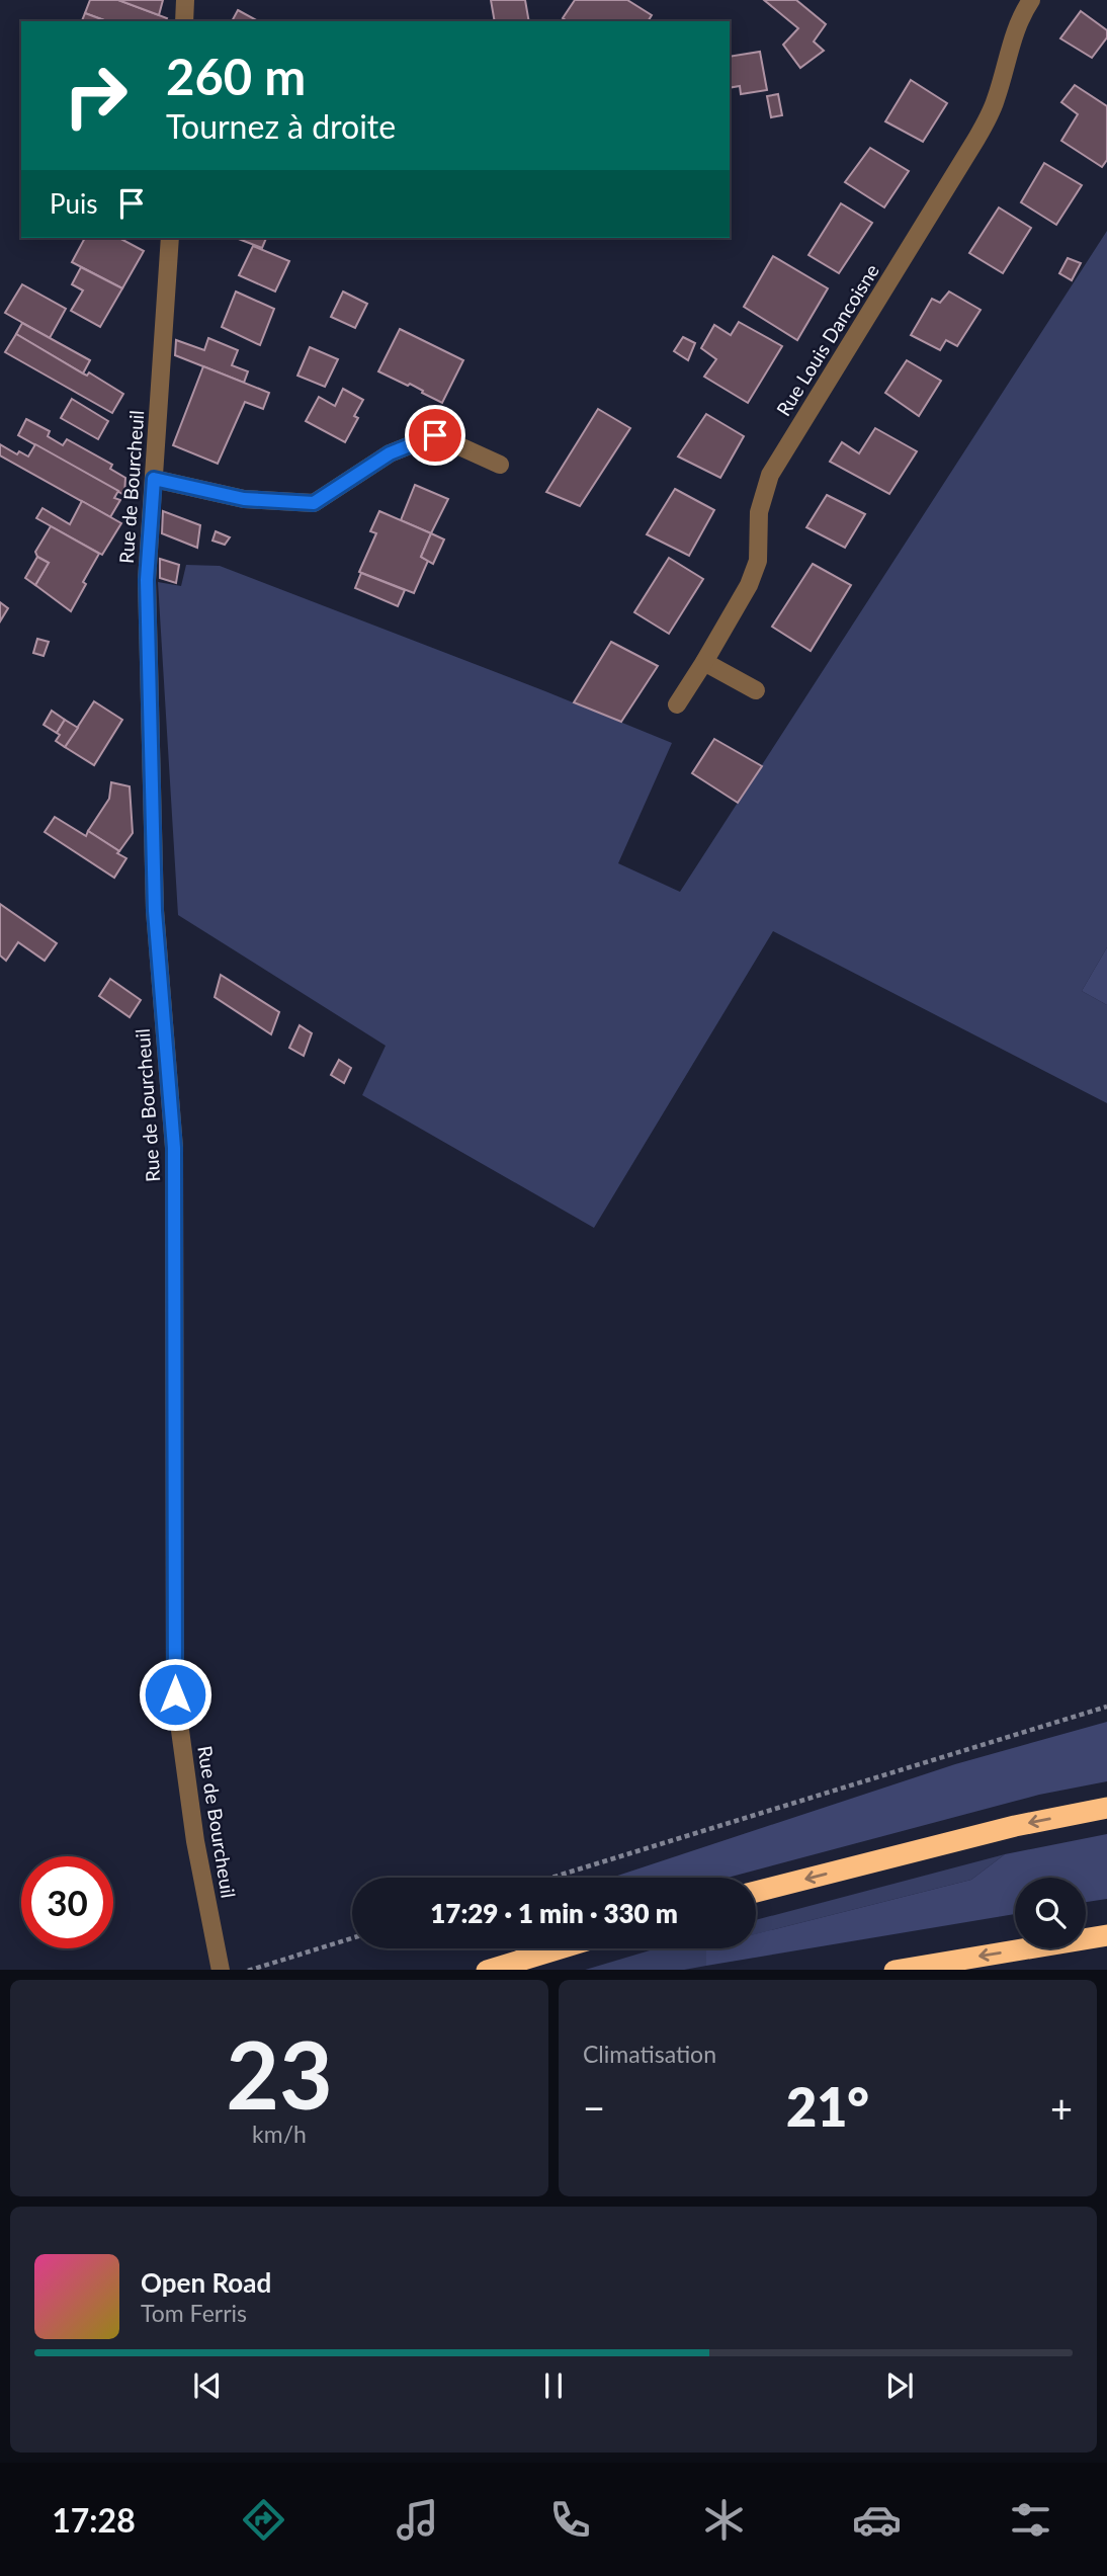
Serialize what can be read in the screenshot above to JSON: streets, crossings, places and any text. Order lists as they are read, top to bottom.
{
  "streets": {
    "street": ["Rue Louis Dancoisne", "Rue de Bourcheuil"]
  },
  "page": {
    "turn": ["260 m", "Tournez à droite"],
    "then": "Puis",
    "limit": "30",
    "trip": "17:29 · 1 min · 330 m",
    "tile": [
      ["23", "km/h"],
      "Climatisation"
    ],
    "heat": ["−", "21°", "+"],
    "song": ["Open Road", "Tom Ferris"],
    "tabs": "17:28"
  }
}
